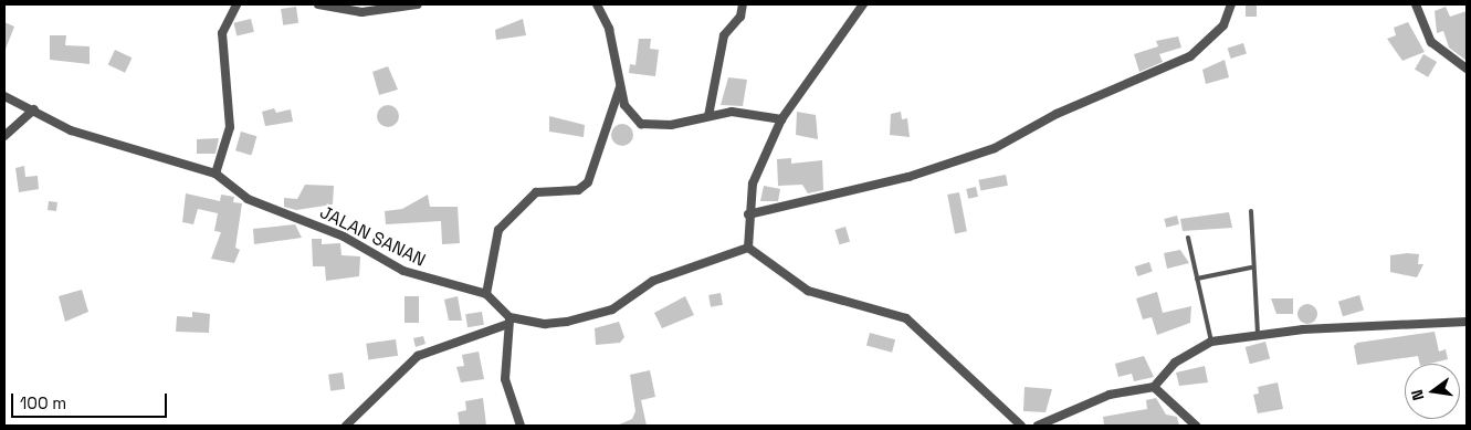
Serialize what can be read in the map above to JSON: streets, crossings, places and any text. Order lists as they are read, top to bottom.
{
  "streets": {
    "street": ["JALAN SANAN"]
  },
  "scale_bar": "100 m",
  "north": "left"
}
